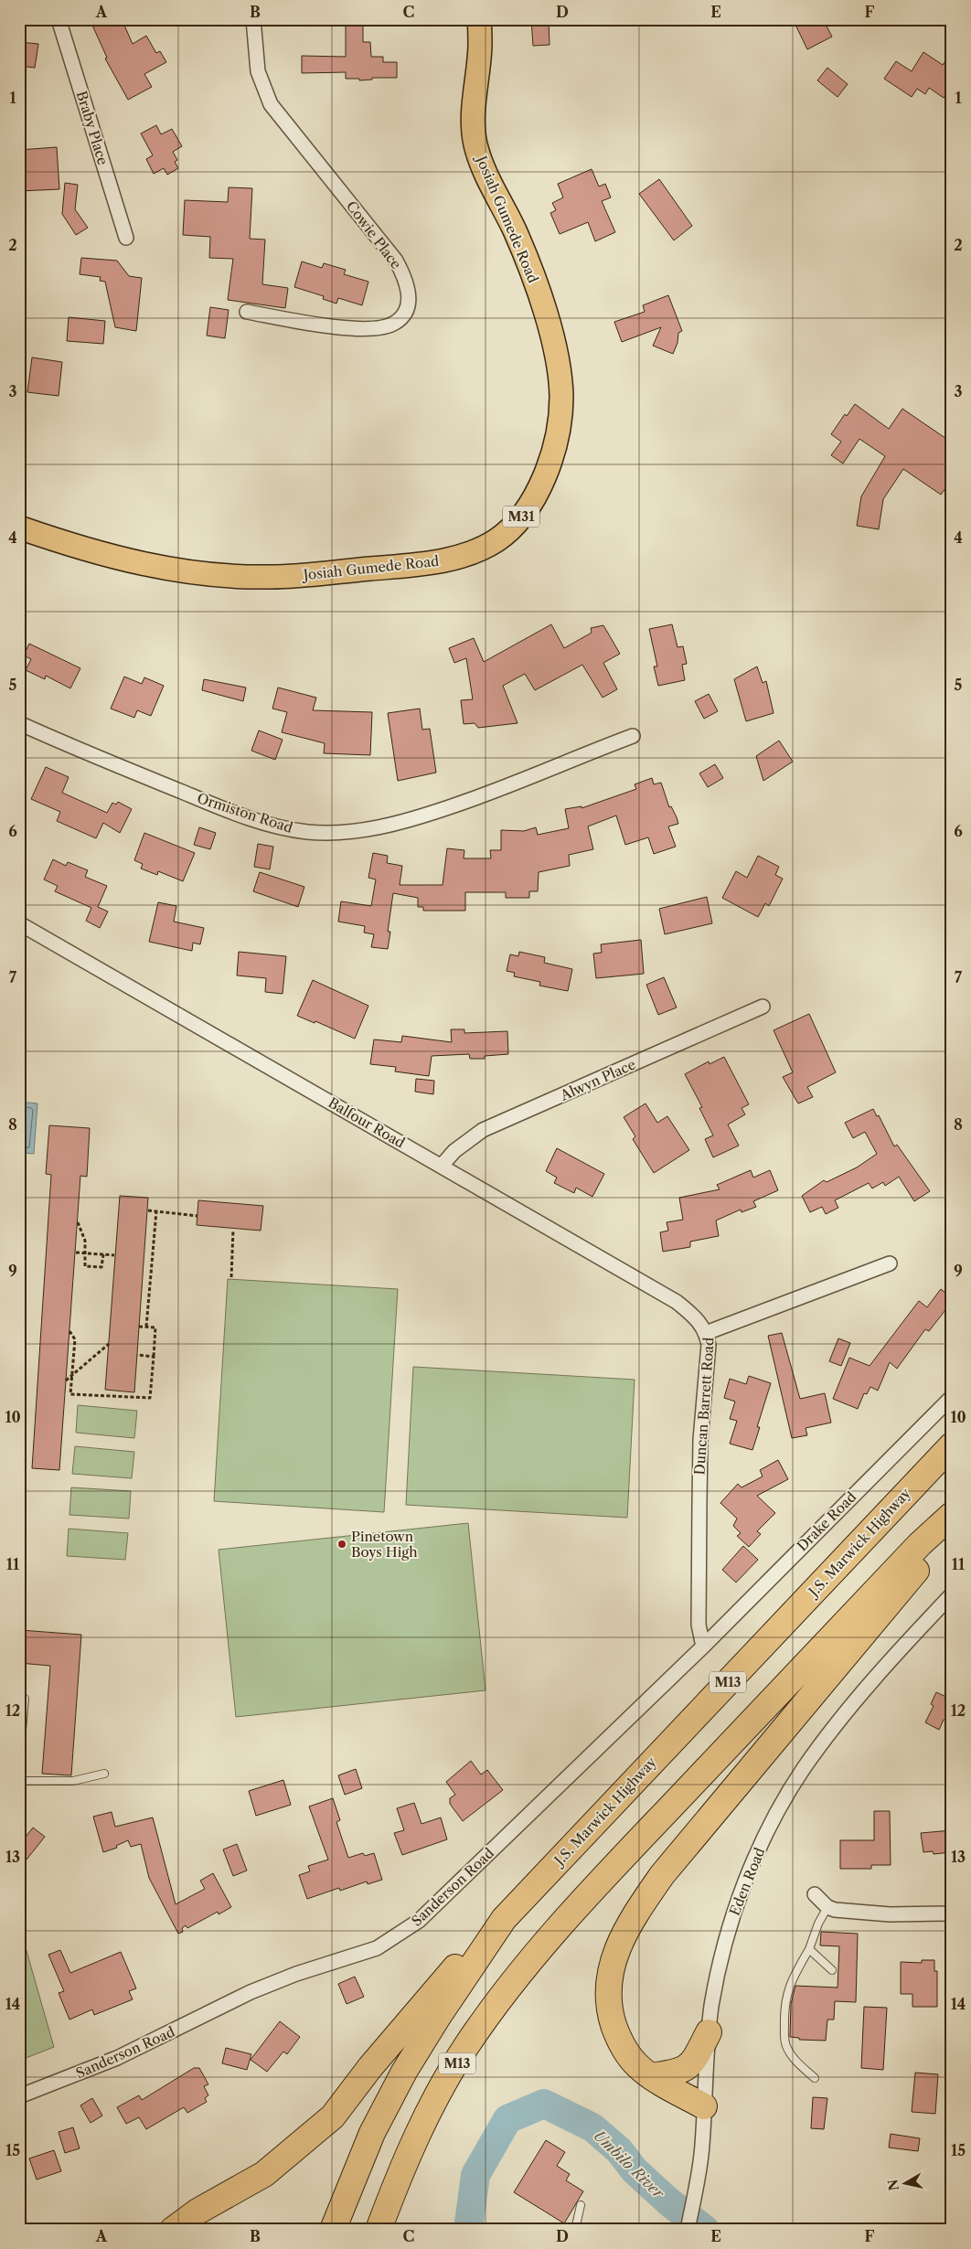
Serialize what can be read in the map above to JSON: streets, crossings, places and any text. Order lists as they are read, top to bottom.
{
  "streets": {
    "highway": ["J.S. Marwick Highway", "M13"],
    "main road": ["Josiah Gumede Road", "M31"],
    "street": [
      "Braby Place",
      "Cowie Place",
      "Ormiston Road",
      "Alwyn Place",
      "Balfour Road",
      "Duncan Barrett Road",
      "Drake Road",
      "Eden Road",
      "Sanderson Road"
    ]
  },
  "crossings": [
    ["Alwyn Place", "Balfour Road"],
    ["Balfour Road", "Duncan Barrett Road"],
    ["Duncan Barrett Road", "Drake Road"],
    ["Duncan Barrett Road", "Sanderson Road"],
    ["Drake Road", "Sanderson Road"]
  ],
  "water": ["Umbilo River"],
  "places": ["Pinetown Boys High"],
  "north": "left",
  "grid": {
    "columns": [
      "A",
      "B",
      "C",
      "D",
      "E",
      "F"
    ],
    "rows": [
      "1",
      "2",
      "3",
      "4",
      "5",
      "6",
      "7",
      "8",
      "9",
      "10",
      "11",
      "12",
      "13",
      "14",
      "15"
    ]
  }
}
